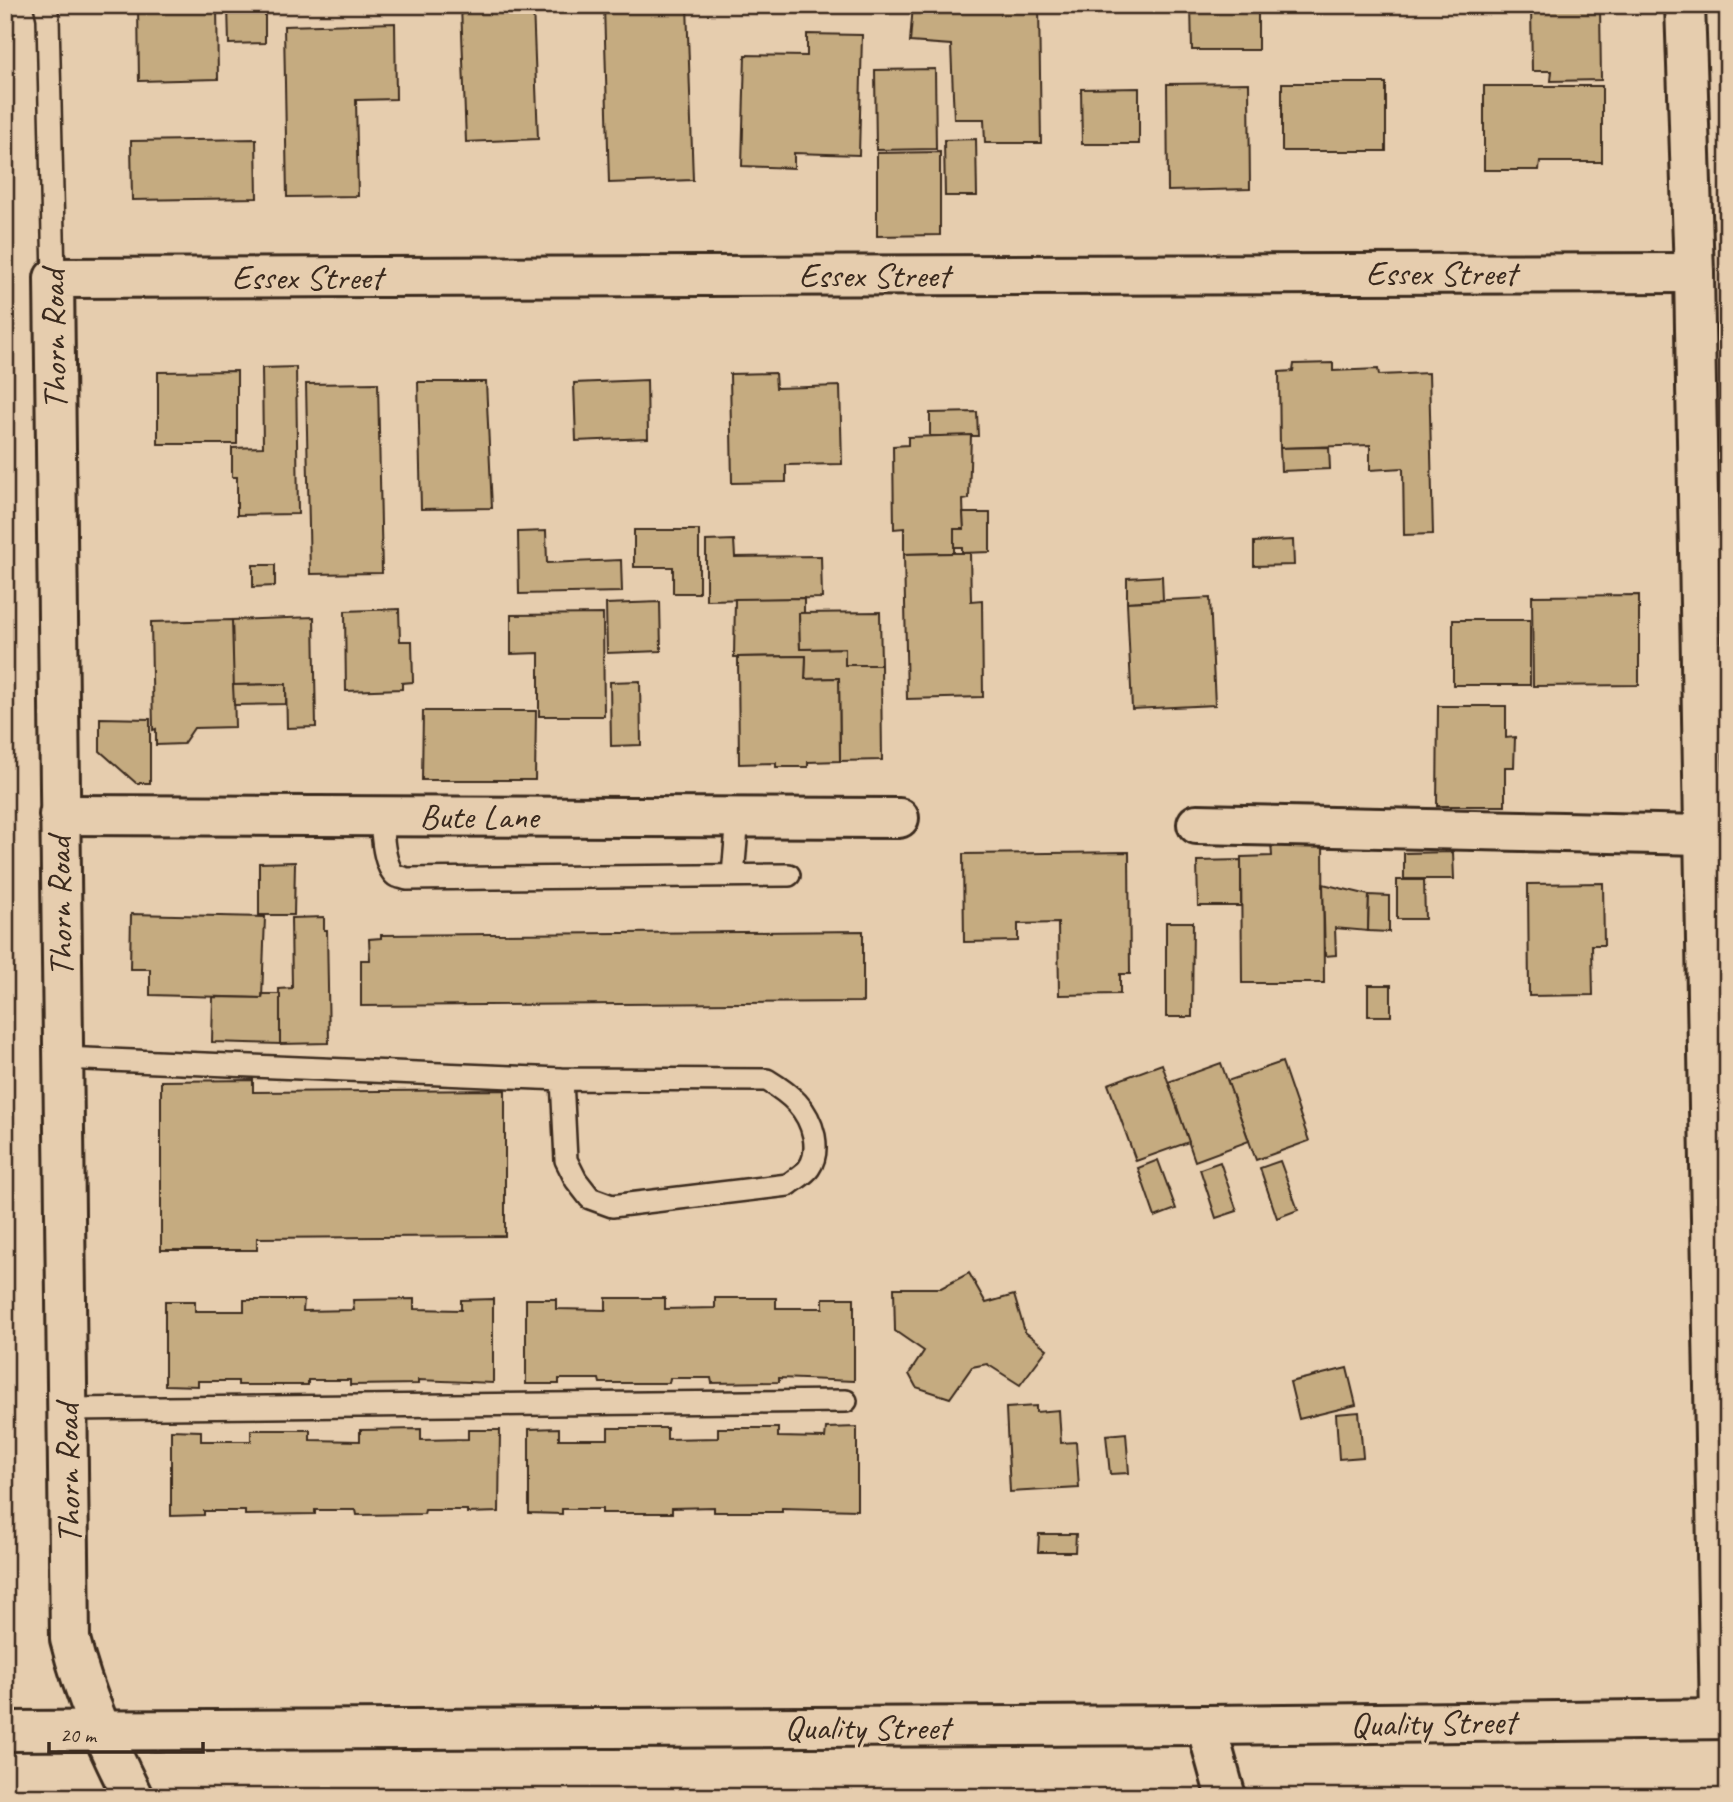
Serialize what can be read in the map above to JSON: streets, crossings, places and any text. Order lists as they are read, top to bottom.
{
  "streets": {
    "street": [
      "Essex Street",
      "Thorn Road",
      "Bute Lane",
      "Quality Street"
    ]
  },
  "crossings": [
    ["Essex Street", "Thorn Road"],
    ["Thorn Road", "Bute Lane"],
    ["Thorn Road", "Quality Street"]
  ],
  "scale_bar": "20 m"
}
